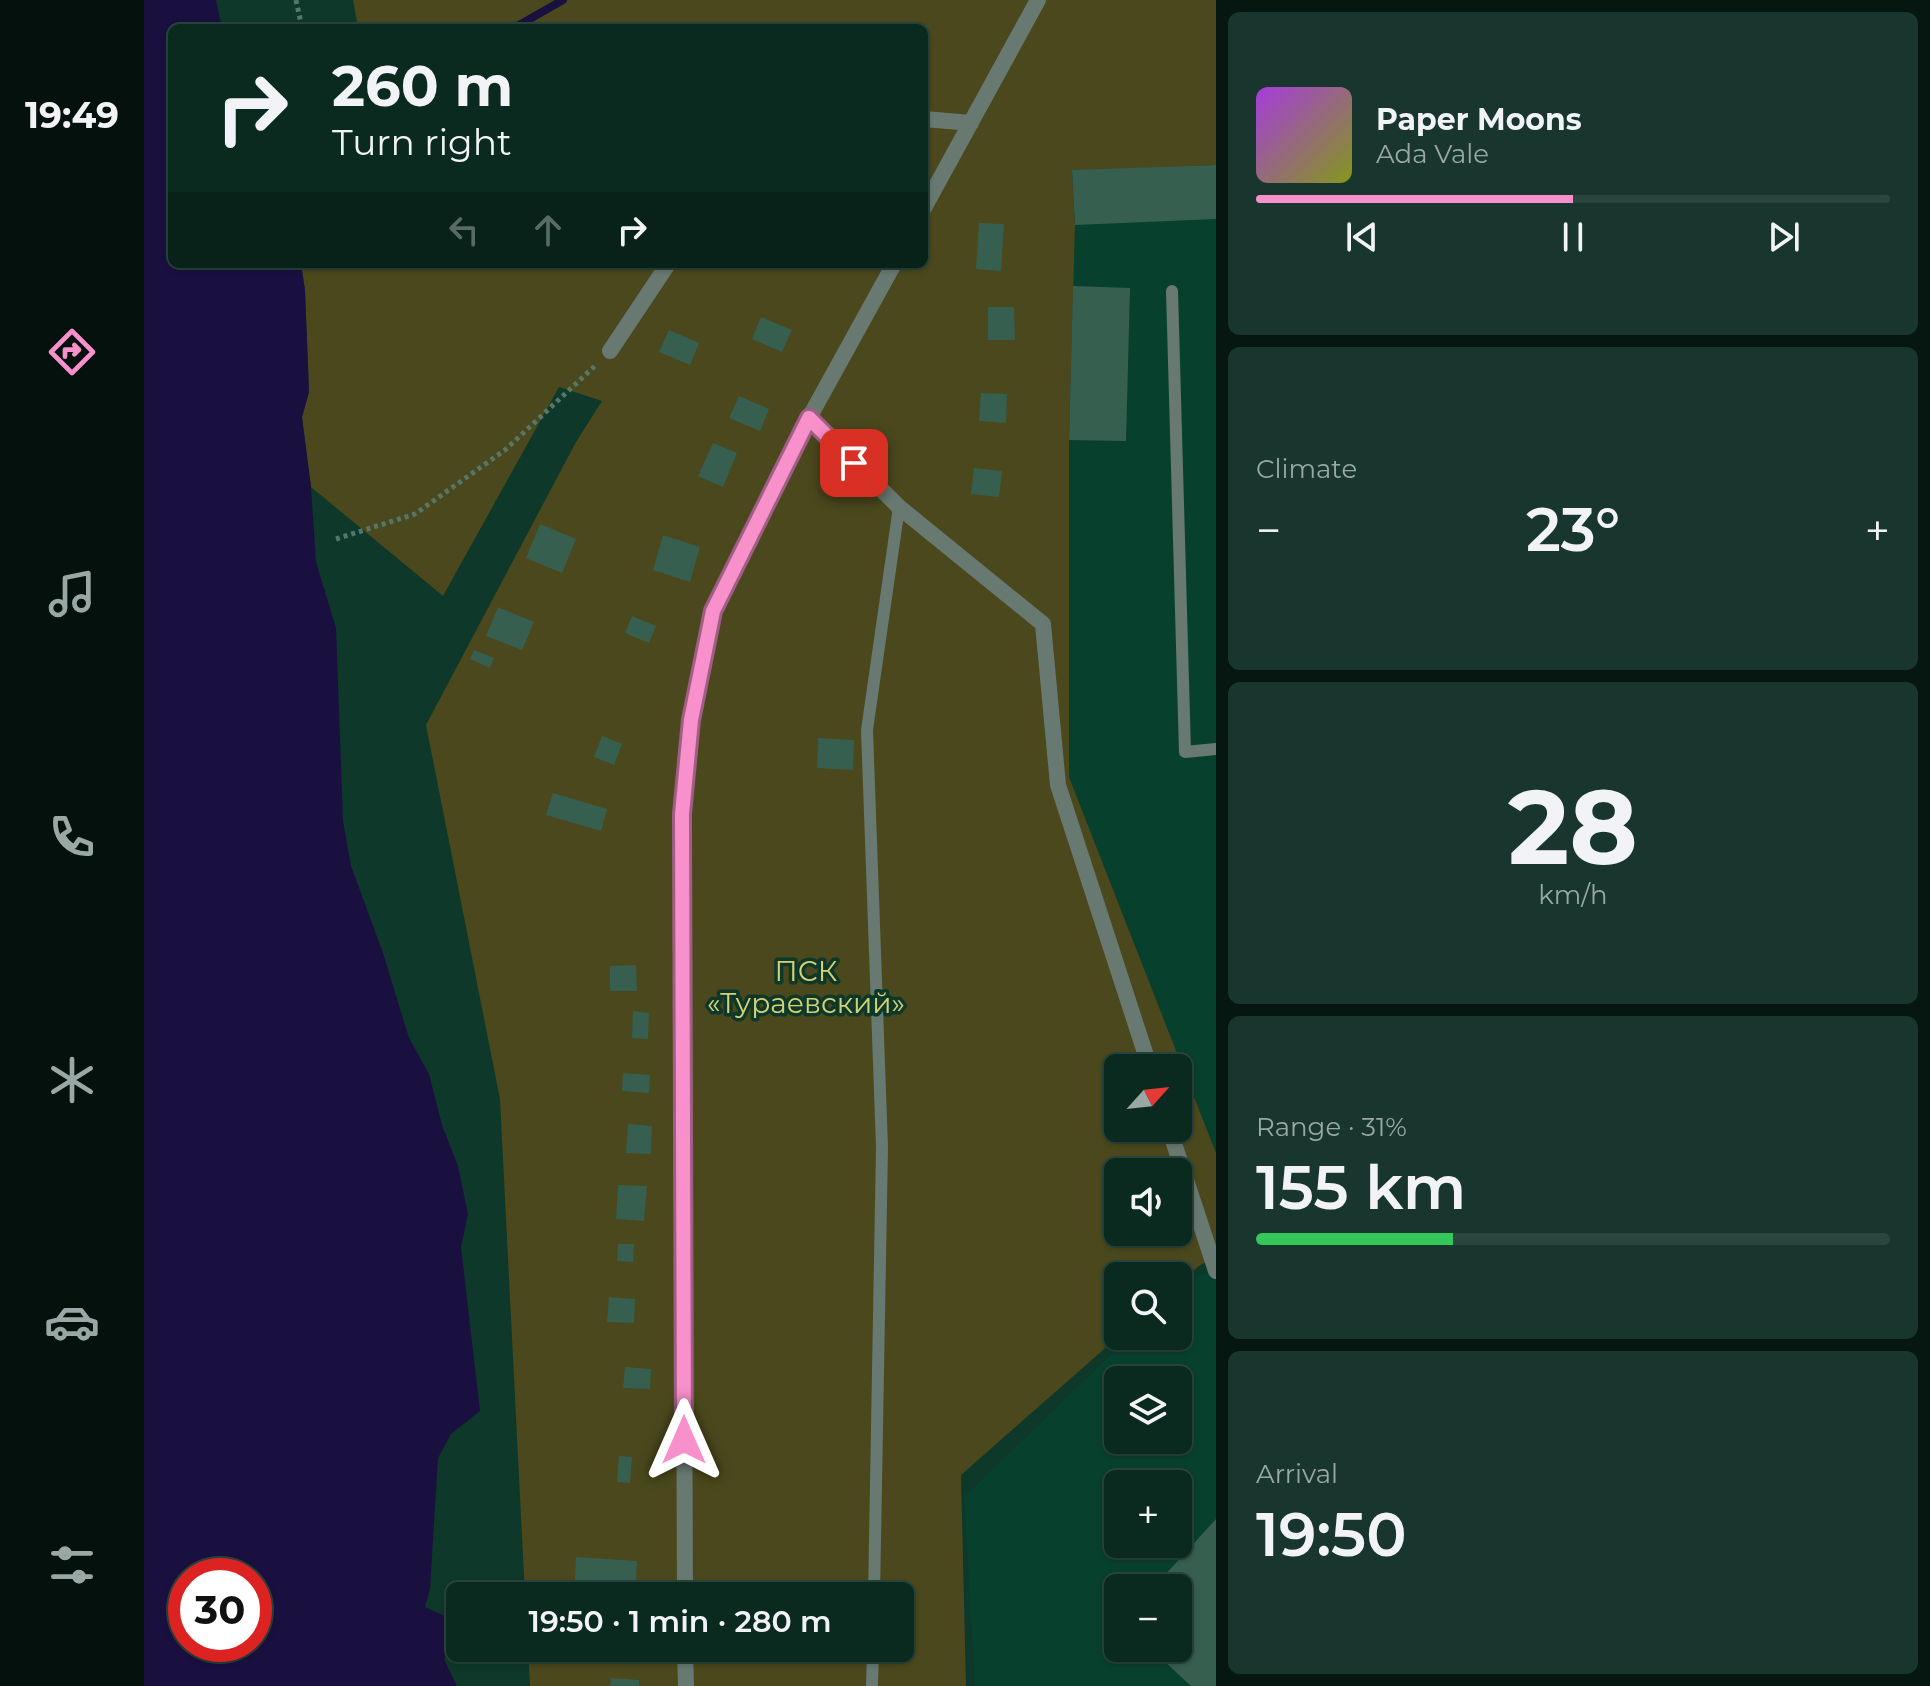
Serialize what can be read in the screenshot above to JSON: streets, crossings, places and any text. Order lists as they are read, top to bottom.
{
  "parks": ["ПСК «Тураевский»"],
  "north": "top right",
  "page": {
    "tabs": "19:49",
    "turn": ["260 m", "Turn right"],
    "song": ["Paper Moons", "Ada Vale"],
    "tile": [
      "Climate",
      ["28", "km/h"],
      ["Range · 31%", "155 km"],
      ["Arrival", "19:50"]
    ],
    "heat": ["−", "23°", "+"],
    "map_buttons": ["+", "−"],
    "limit": "30",
    "trip": "19:50 · 1 min · 280 m"
  }
}
